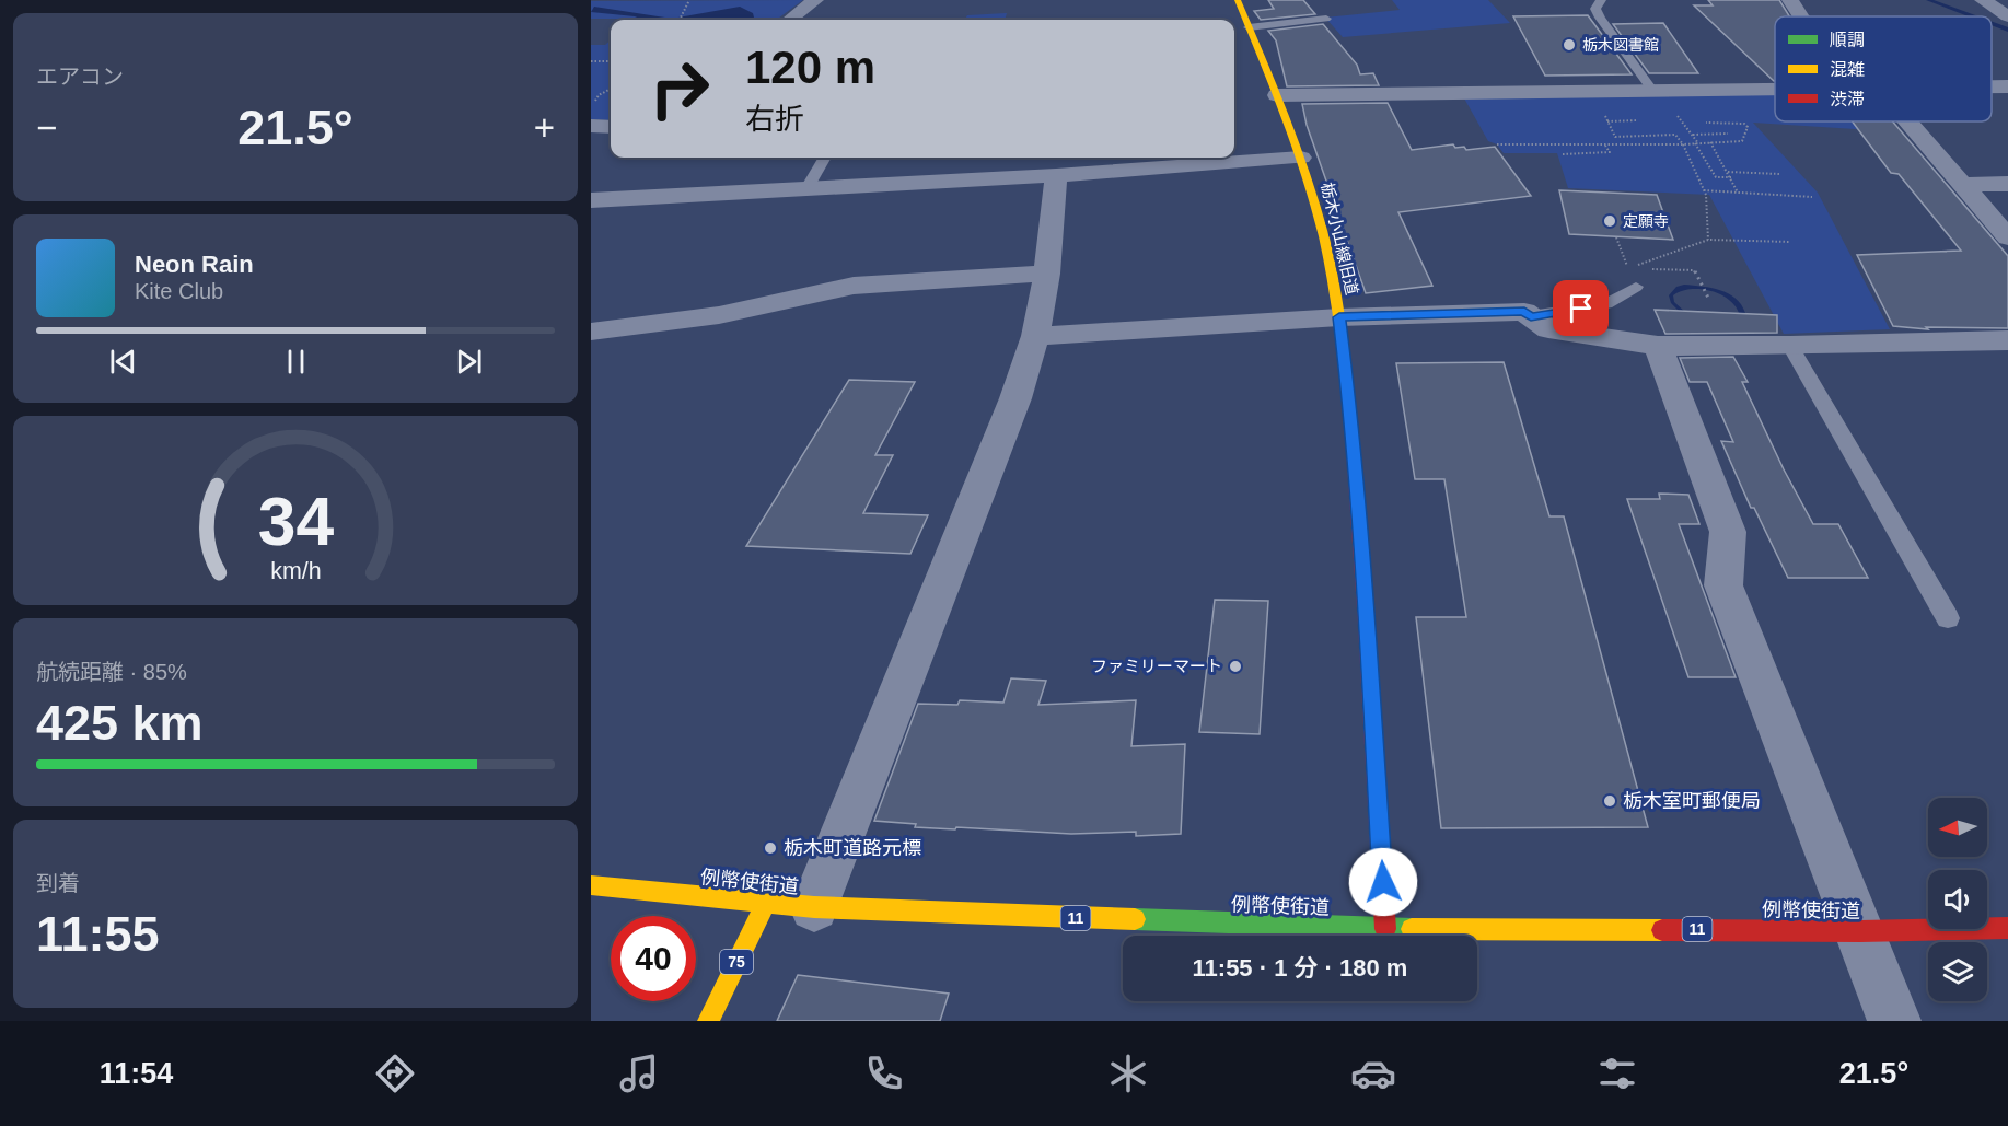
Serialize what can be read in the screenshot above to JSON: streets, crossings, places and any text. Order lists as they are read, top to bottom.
{
  "streets": {
    "street": [
      "栃木小山線旧道",
      "例幣使街道",
      "11",
      "75"
    ]
  },
  "crossings": [
    ["栃木小山線旧道", "例幣使街道"],
    ["例幣使街道", "75"]
  ],
  "places": [
    "栃木図書館",
    "定願寺",
    "ファミリーマート",
    "栃木室町郵便局",
    "栃木町道路元標"
  ],
  "legend": ["順調", "混雑", "渋滞"],
  "north": "left",
  "page": {
    "tile": [
      "エアコン",
      ["航続距離 · 85%", "425 km"],
      ["到着", "11:55"]
    ],
    "turn": ["120 m", "右折"],
    "heat": ["−", "21.5°", "+"],
    "song": ["Neon Rain", "Kite Club"],
    "limit": "40",
    "trip": "11:55 · 1 分 · 180 m",
    "tabs": ["11:54", "21.5°"],
    "gauge": ["34", "km/h"]
  }
}
